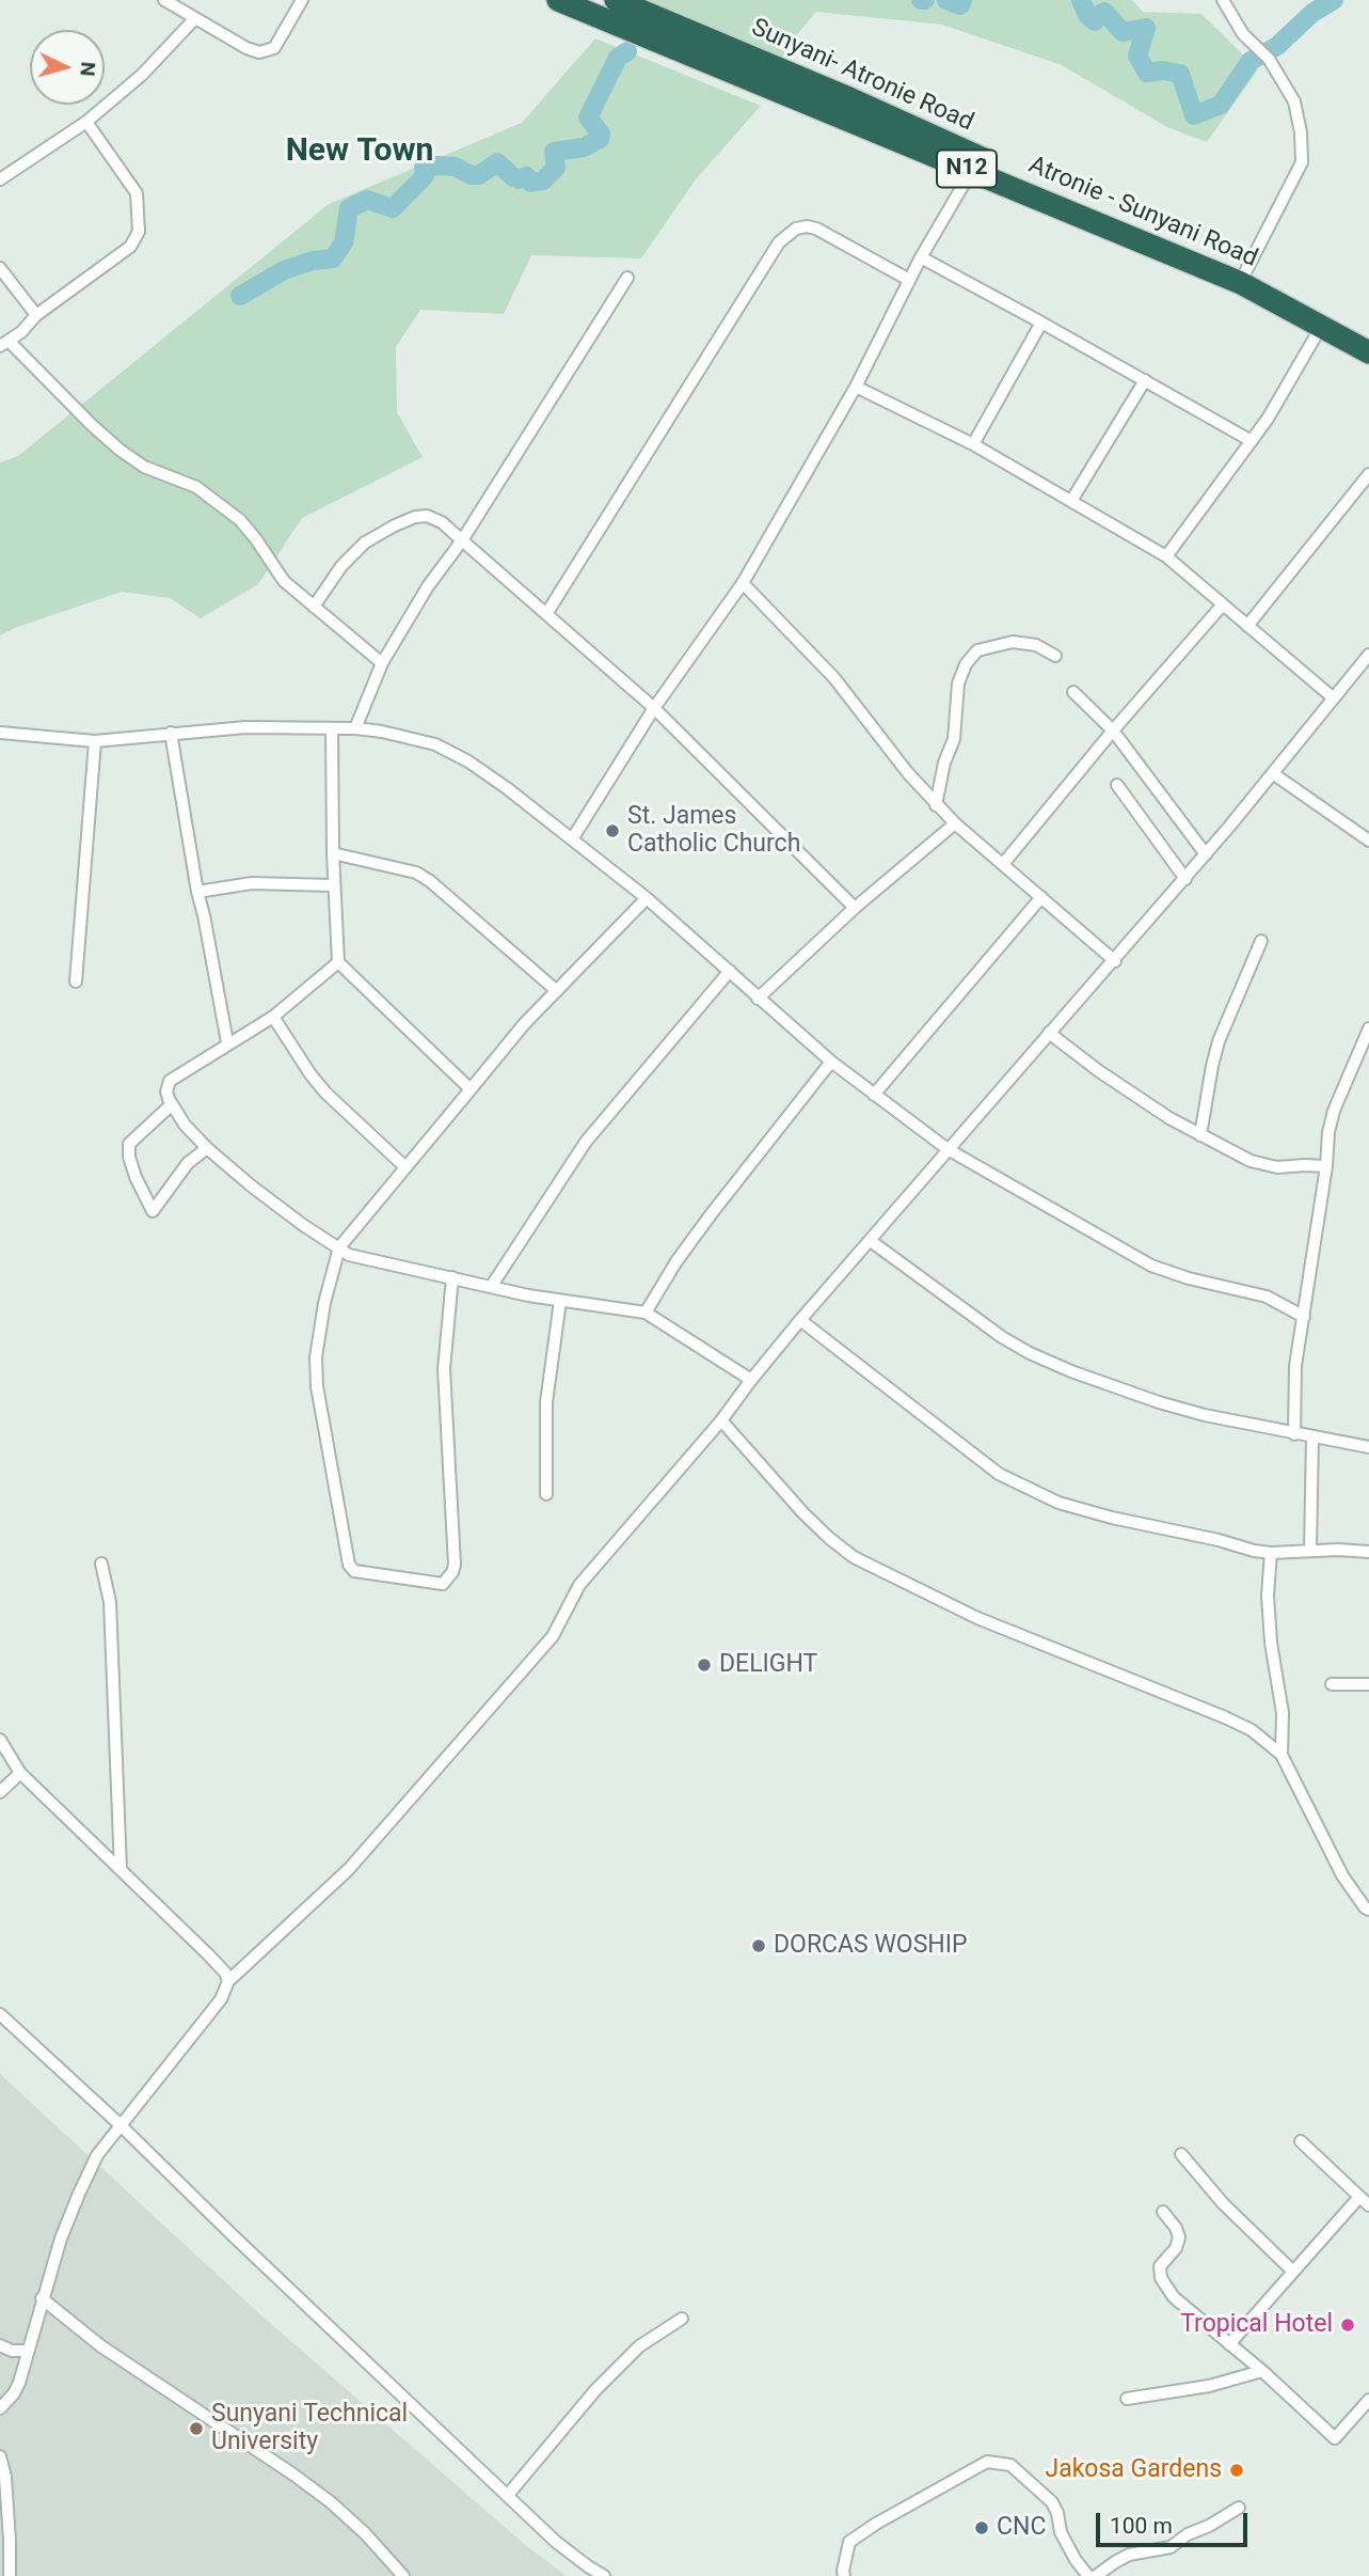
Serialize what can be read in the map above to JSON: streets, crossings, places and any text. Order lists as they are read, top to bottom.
{
  "streets": {
    "highway": ["Sunyani- Atronie Road", "N12", "Atronie - Sunyani Road"]
  },
  "crossings": [
    ["Sunyani- Atronie Road", "Atronie - Sunyani Road"]
  ],
  "districts": ["New Town"],
  "places": [
    "St. James Catholic Church",
    "DELIGHT",
    "DORCAS WOSHIP",
    "Tropical Hotel",
    "Sunyani Technical University",
    "Jakosa Gardens",
    "CNC"
  ],
  "scale_bar": "100 m",
  "north": "right"
}
